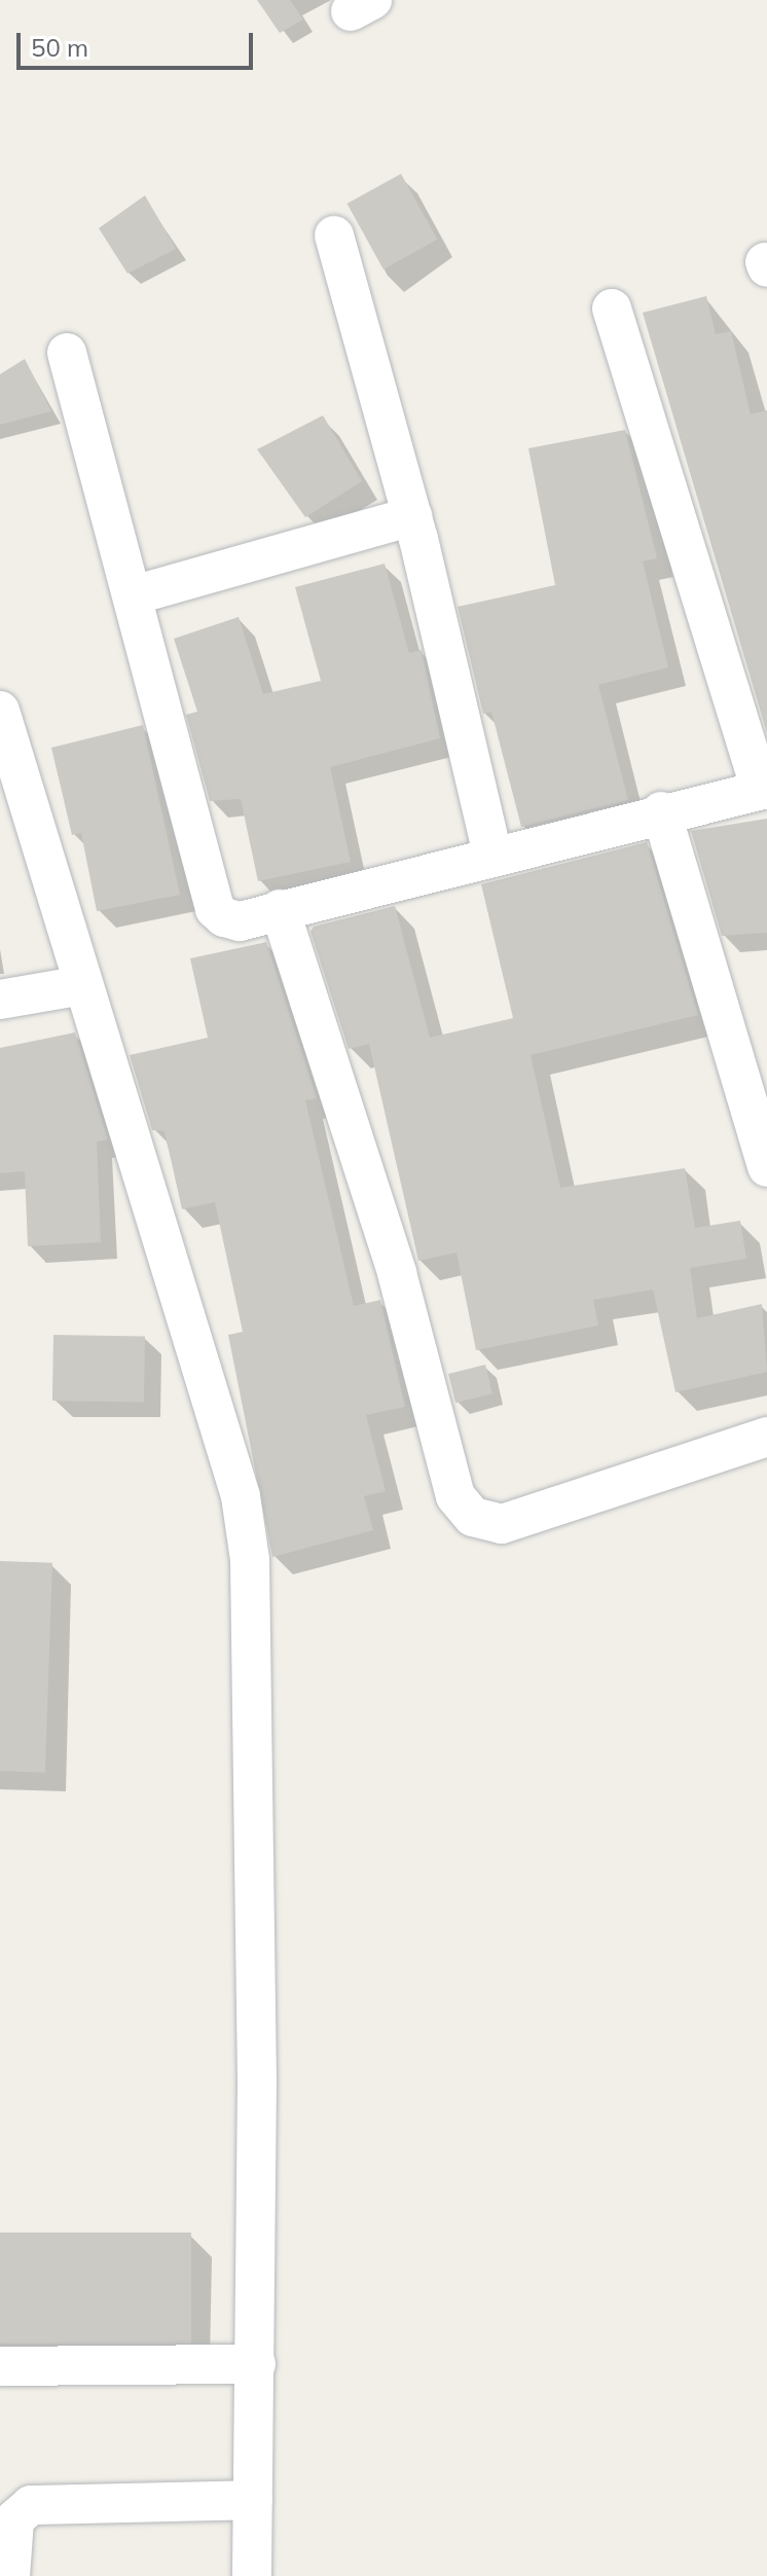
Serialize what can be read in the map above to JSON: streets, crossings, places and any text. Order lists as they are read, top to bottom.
{
  "scale_bar": "50 m"
}
